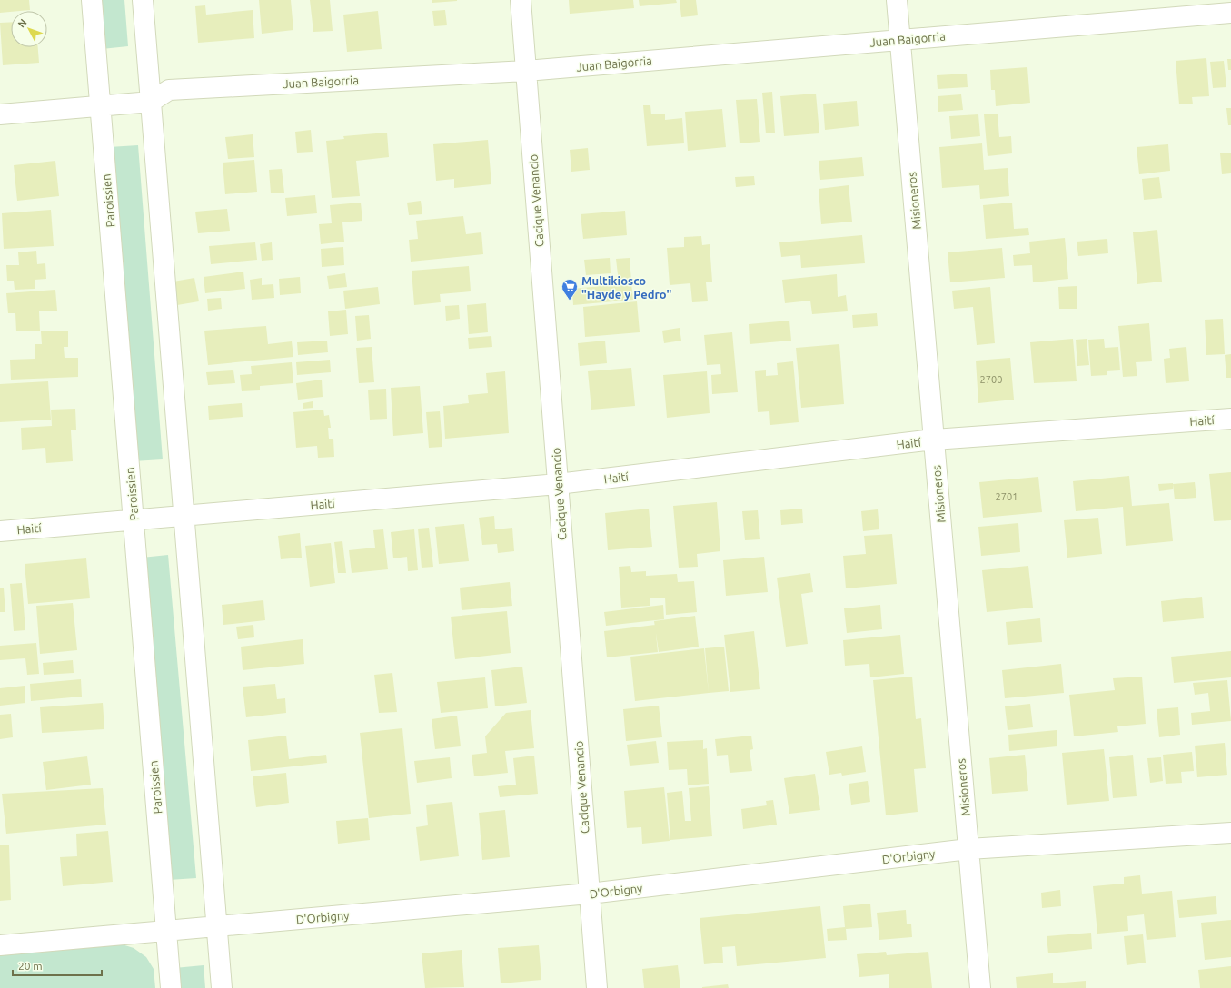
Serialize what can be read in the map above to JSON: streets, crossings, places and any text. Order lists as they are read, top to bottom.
{
  "streets": {
    "street": [
      "Juan Baigorria",
      "Paroissien",
      "Cacique Venancio",
      "Misioneros",
      "Haití",
      "D'Orbigny"
    ]
  },
  "crossings": [
    ["Juan Baigorria", "Paroissien"],
    ["Juan Baigorria", "Cacique Venancio"],
    ["Juan Baigorria", "Misioneros"],
    ["Paroissien", "Haití"],
    ["Paroissien", "D'Orbigny"],
    ["Cacique Venancio", "Haití"],
    ["Cacique Venancio", "D'Orbigny"],
    ["Misioneros", "Haití"],
    ["Misioneros", "D'Orbigny"]
  ],
  "places": {
    "supermarket": ["Multikiosco \"Hayde y Pedro\""]
  },
  "house_numbers": ["2700", "2701"],
  "scale_bar": "20 m",
  "north": "top left"
}
